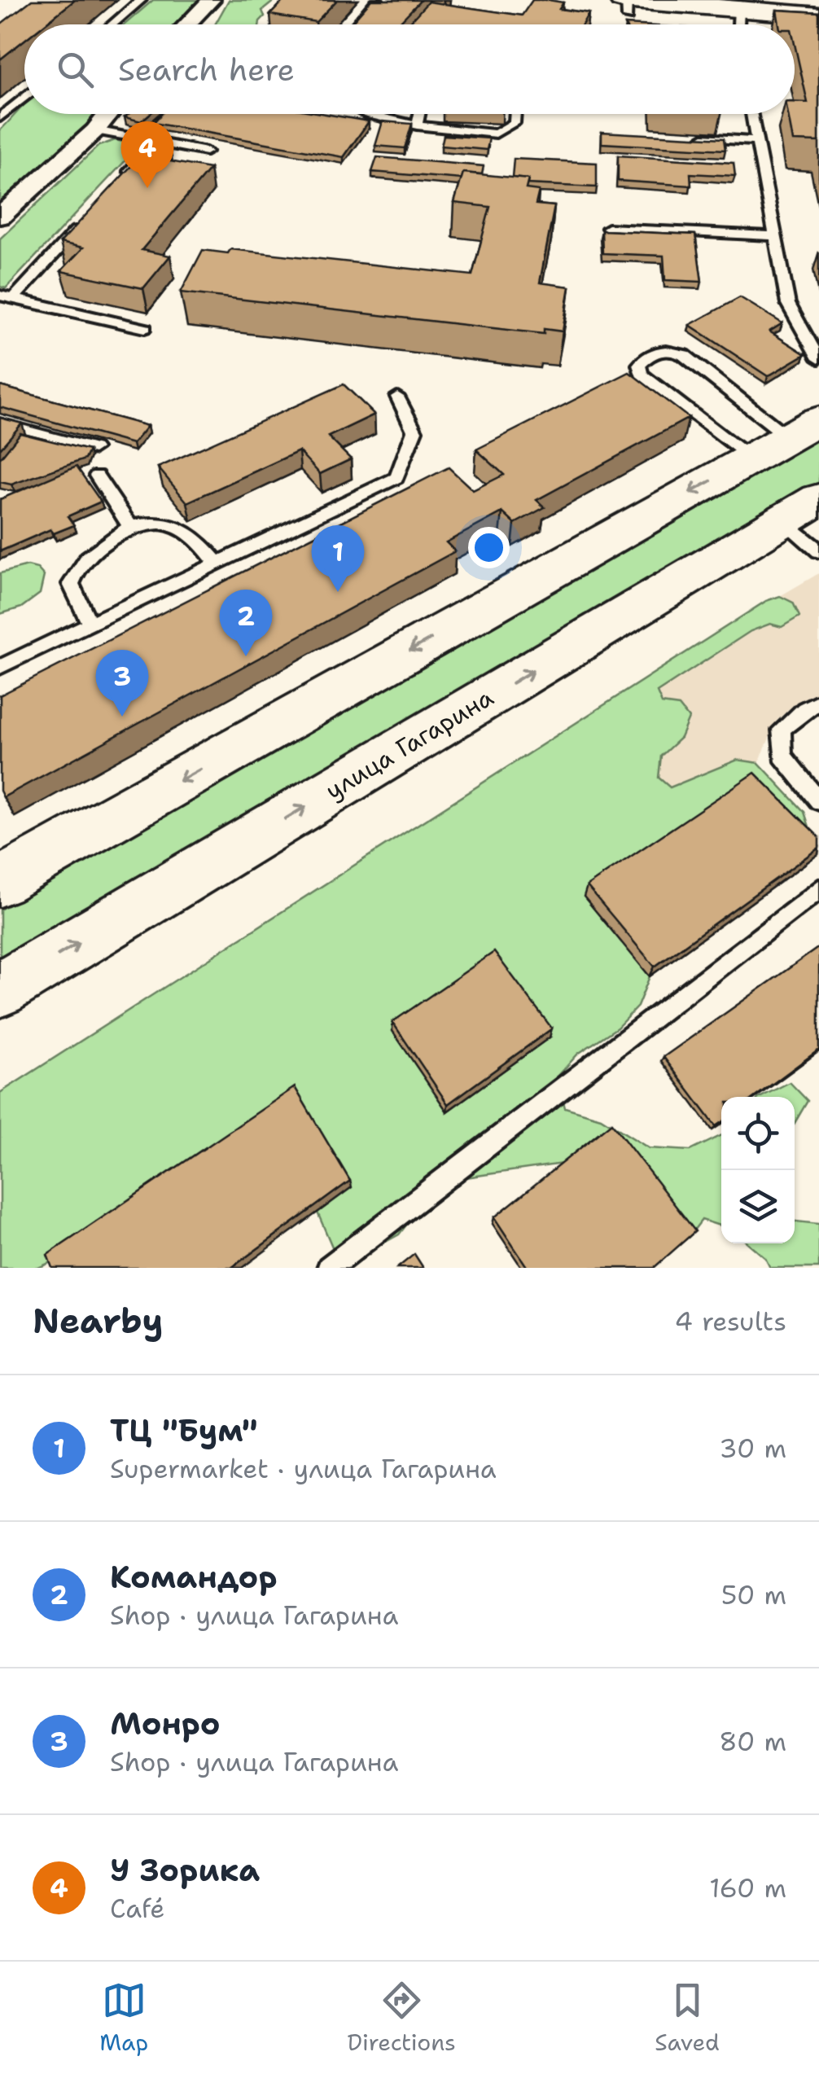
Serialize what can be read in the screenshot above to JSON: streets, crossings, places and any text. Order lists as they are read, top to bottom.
{
  "streets": {
    "main road": ["улица Гагарина"]
  },
  "page": {
    "search": "Search here",
    "pins": [
      "4",
      "1",
      "2",
      "3"
    ],
    "heading": ["Nearby", "4 results"],
    "list": [
      {
        "mark": "1",
        "name": "ТЦ \"Бум\"",
        "note": "Supermarket · улица Гагарина",
        "value": "30 m"
      },
      {
        "mark": "2",
        "name": "Командор",
        "note": "Shop · улица Гагарина",
        "value": "50 m"
      },
      {
        "mark": "3",
        "name": "Монро",
        "note": "Shop · улица Гагарина",
        "value": "80 m"
      },
      {
        "mark": "4",
        "name": "У Зорика",
        "note": "Café",
        "value": "160 m"
      }
    ],
    "nav": ["Map", "Directions", "Saved"]
  }
}
